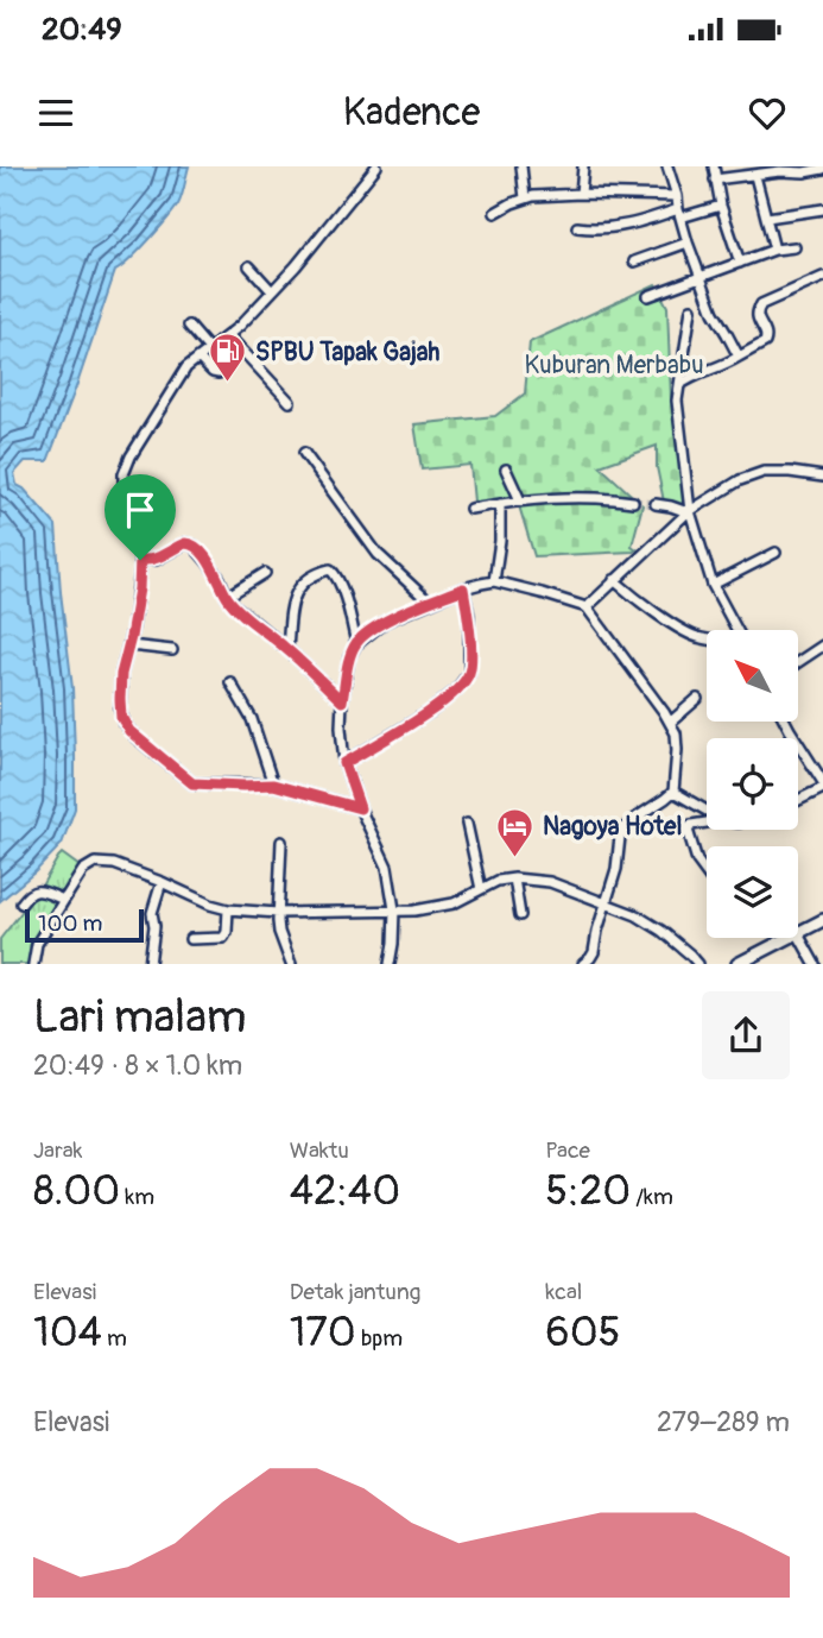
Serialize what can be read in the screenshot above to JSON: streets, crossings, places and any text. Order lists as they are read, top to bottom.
{
  "parks": ["Kuburan Merbabu"],
  "places": {
    "fuel station": ["SPBU Tapak Gajah"],
    "hotel": ["Nagoya Hotel"]
  },
  "scale_bar": "100 m",
  "north": "top left",
  "page": {
    "status": "20:49",
    "header": "Kadence",
    "scale": "100 m",
    "heading": ["Lari malam", "20:49 · 8 × 1.0 km"],
    "stats": [
      ["Jarak", "8.00 km"],
      ["Waktu", "42:40"],
      ["Pace", "5:20 /km"],
      ["Elevasi", "104 m"],
      ["Detak jantung", "170 bpm"],
      ["kcal", "605"]
    ],
    "chart": ["Elevasi", "279–289 m"]
  }
}
